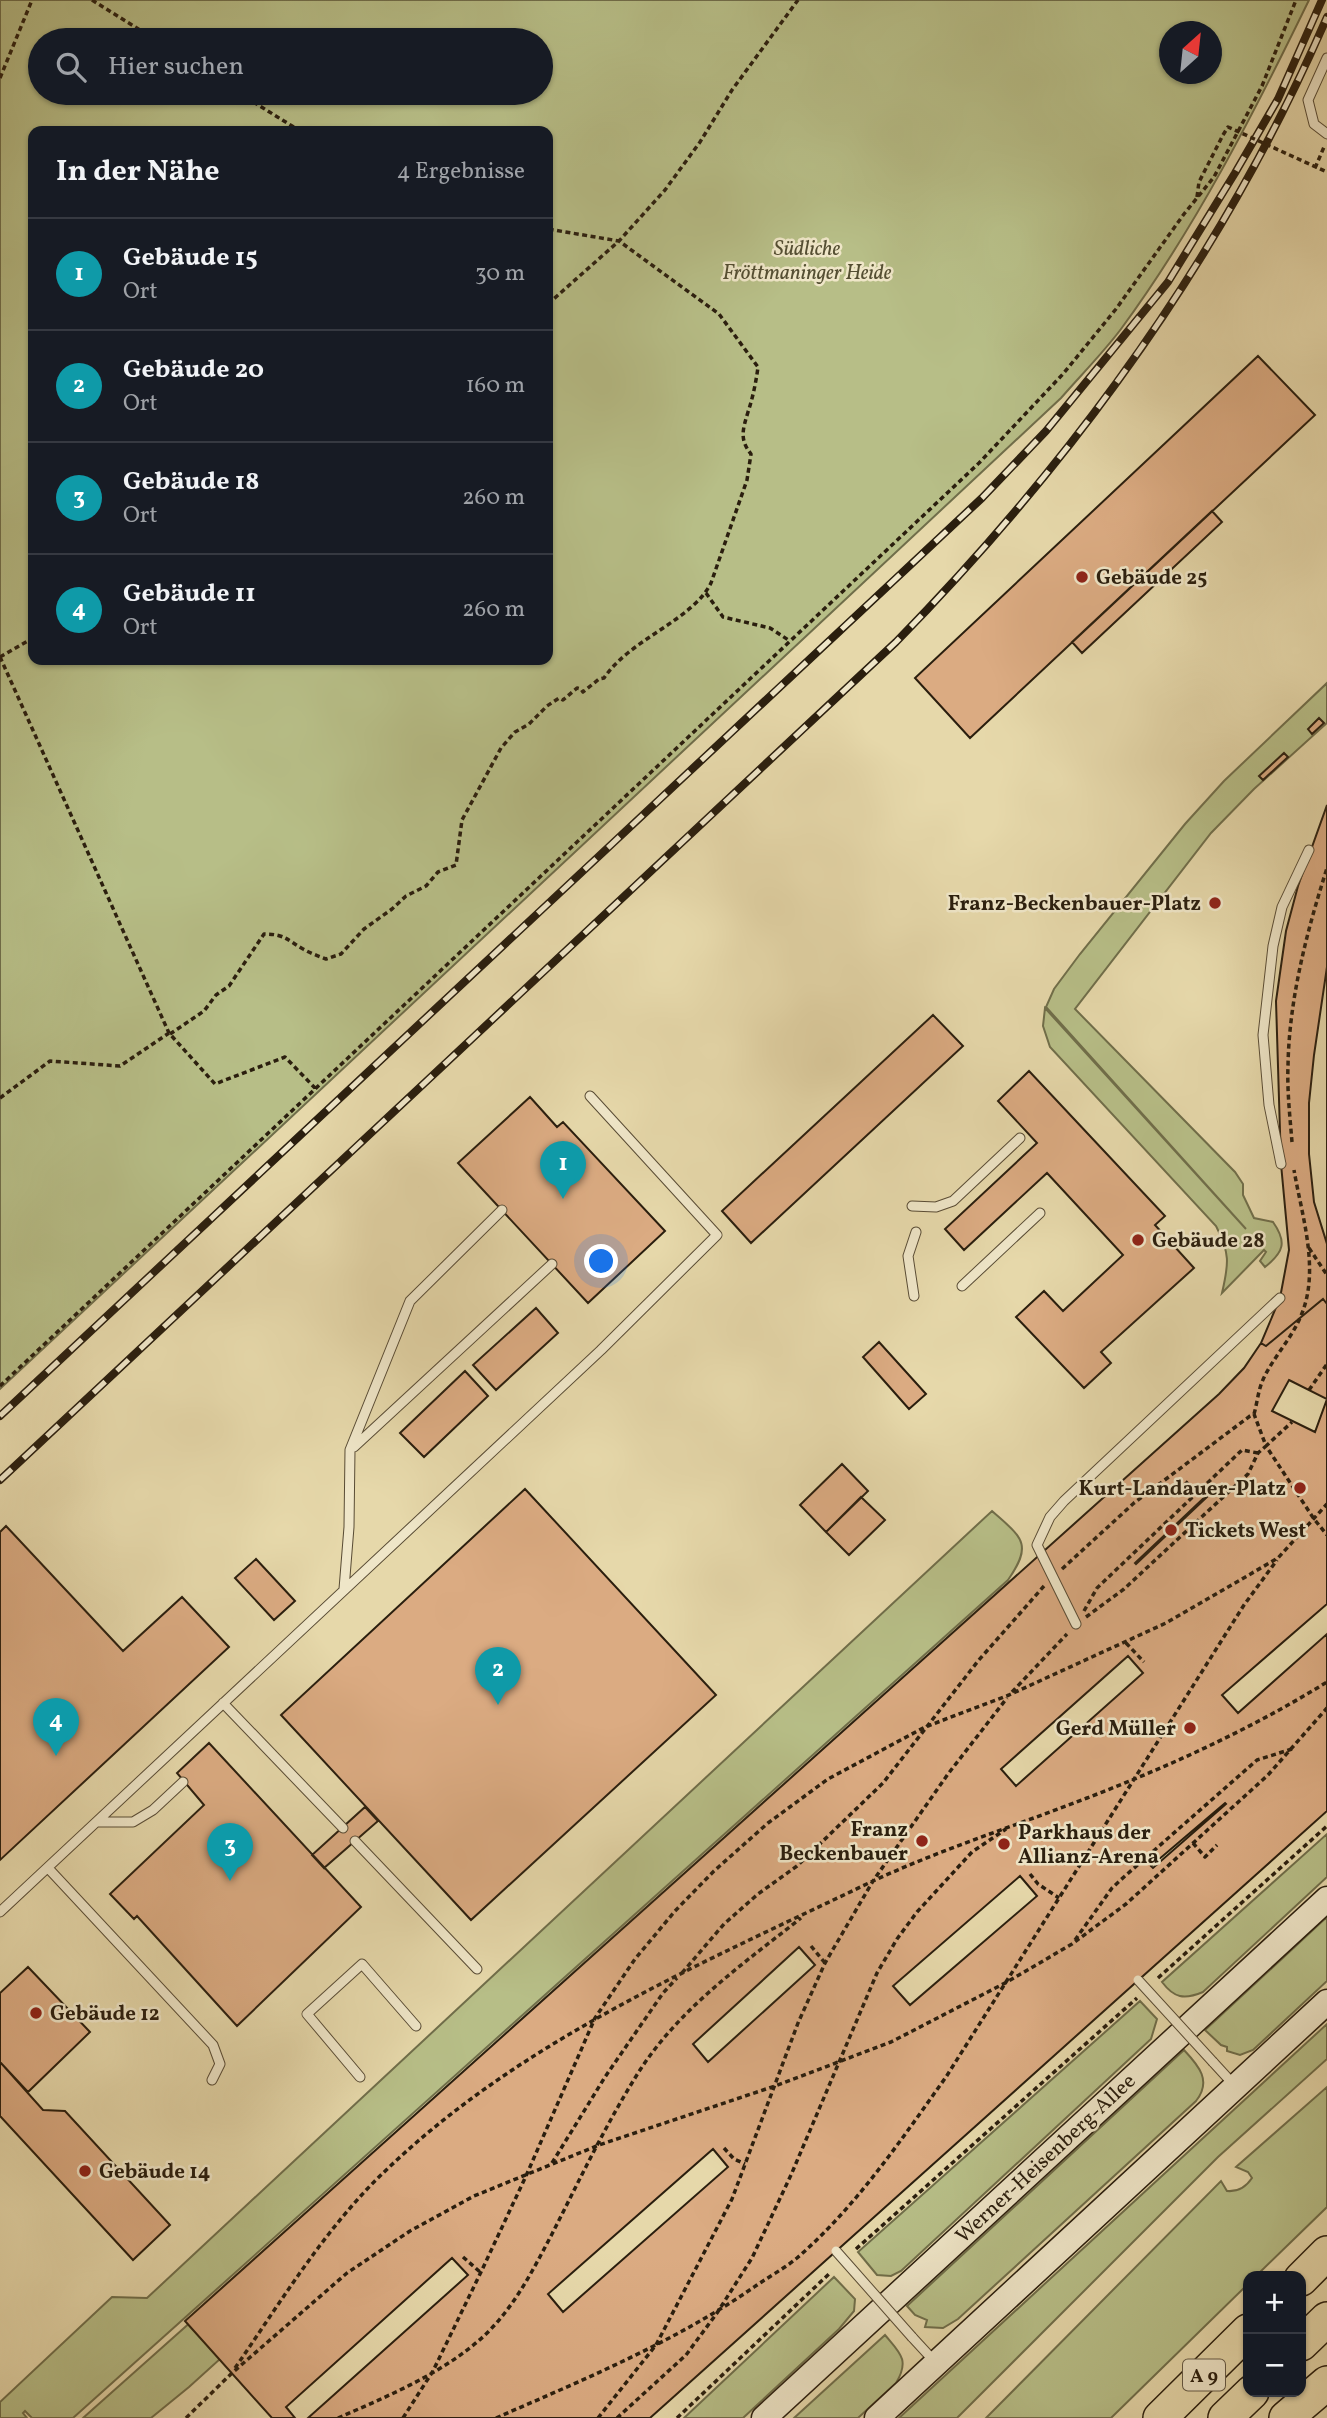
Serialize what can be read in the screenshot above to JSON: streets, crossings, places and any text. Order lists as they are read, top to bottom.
{
  "streets": {
    "highway": ["A 9"],
    "street": ["Werner-Heisenberg-Allee"]
  },
  "parks": ["Südliche Fröttmaninger Heide"],
  "places": [
    "Gebäude 25",
    "Franz-Beckenbauer-Platz",
    "Gebäude 28",
    "Kurt-Landauer-Platz",
    "Tickets West",
    "Gerd Müller",
    "Franz Beckenbauer",
    "Parkhaus der Allianz-Arena",
    "Gebäude 12",
    "Gebäude 14"
  ],
  "north": "top right",
  "page": {
    "search": "Hier suchen",
    "heading": ["In der Nähe", "4 Ergebnisse"],
    "list": [
      {
        "mark": "1",
        "name": "Gebäude 15",
        "note": "Ort",
        "value": "30 m"
      },
      {
        "mark": "2",
        "name": "Gebäude 20",
        "note": "Ort",
        "value": "160 m"
      },
      {
        "mark": "3",
        "name": "Gebäude 18",
        "note": "Ort",
        "value": "260 m"
      },
      {
        "mark": "4",
        "name": "Gebäude 11",
        "note": "Ort",
        "value": "260 m"
      }
    ],
    "pins": [
      "1",
      "2",
      "4",
      "3"
    ],
    "map_buttons": ["+", "−"]
  }
}
